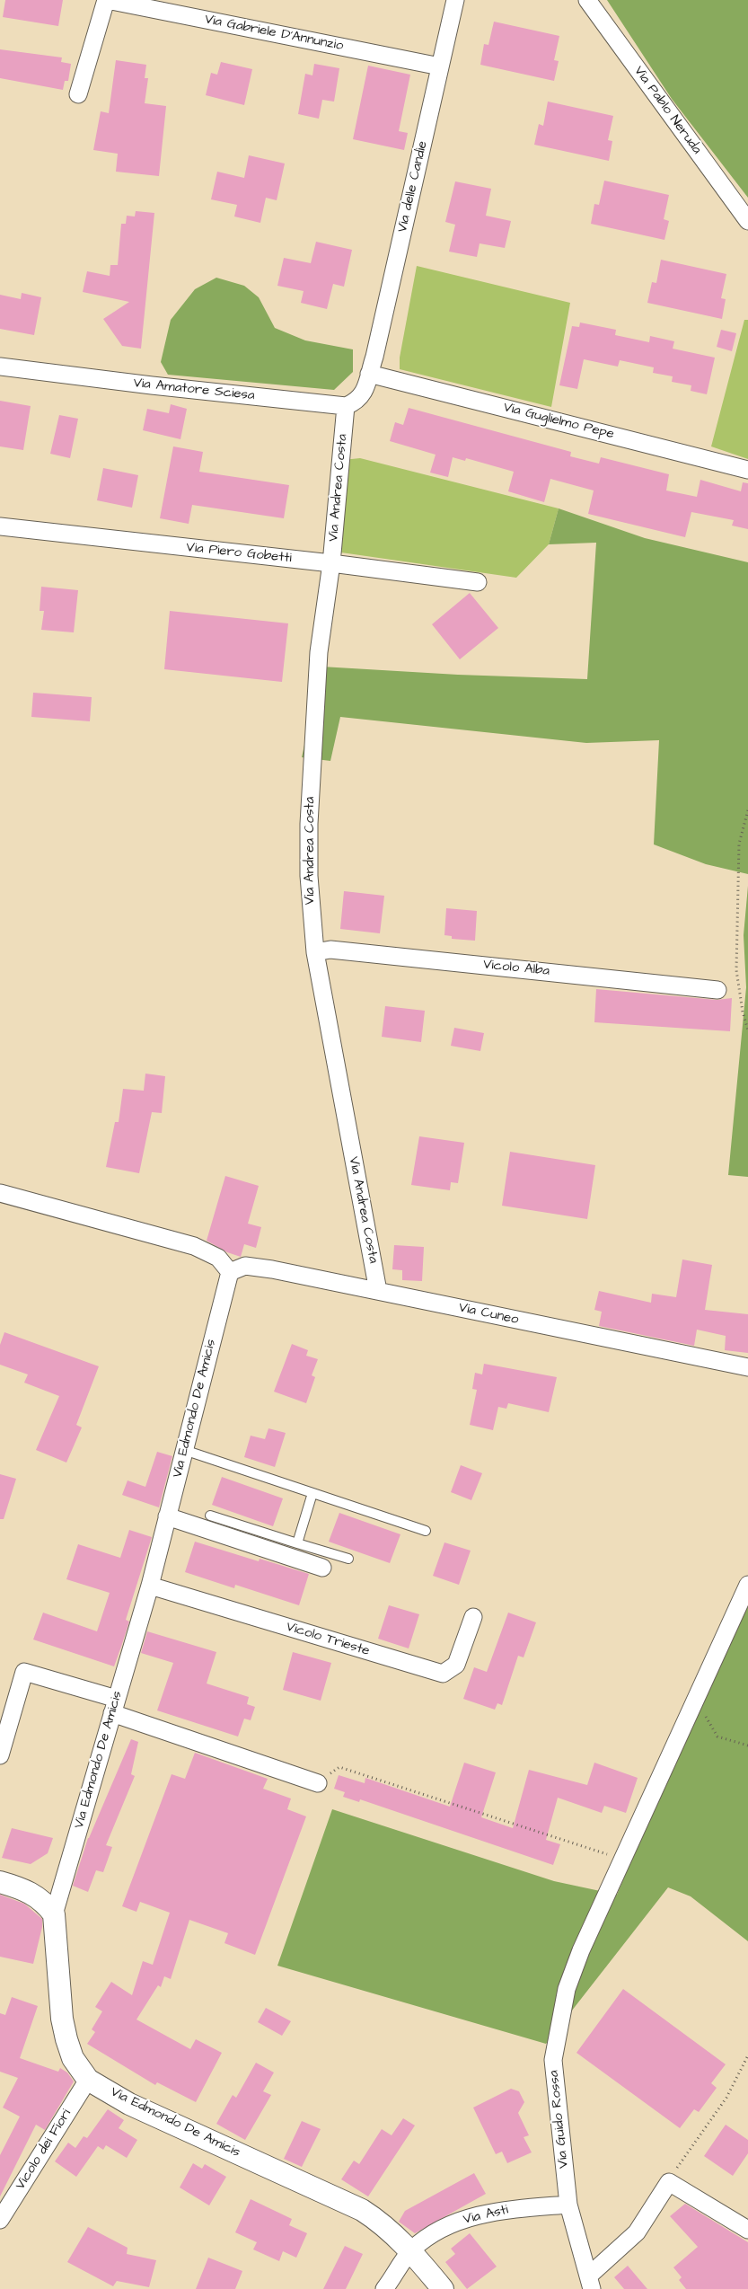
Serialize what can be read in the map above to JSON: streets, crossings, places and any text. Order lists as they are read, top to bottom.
{
  "streets": {
    "street": [
      "Via Gabriele D'Annunzio",
      "Via Pablo Neruda",
      "Via delle Candie",
      "Via Amatore Sciesa",
      "Via Guglielmo Pepe",
      "Via Andrea Costa",
      "Via Piero Gobetti",
      "Vicolo Alba",
      "Via Cuneo",
      "Via Edmondo De Amicis",
      "Vicolo Trieste",
      "Via Guido Rossa",
      "Vicolo dei Fiori",
      "Via Asti"
    ]
  },
  "crossings": [
    ["Via Gabriele D'Annunzio", "Via delle Candie"],
    ["Via delle Candie", "Via Guglielmo Pepe"],
    ["Via Amatore Sciesa", "Via Andrea Costa"],
    ["Via Andrea Costa", "Via Piero Gobetti"],
    ["Via Andrea Costa", "Vicolo Alba"],
    ["Via Andrea Costa", "Via Cuneo"],
    ["Via Cuneo", "Via Edmondo De Amicis"],
    ["Via Edmondo De Amicis", "Vicolo Trieste"],
    ["Via Edmondo De Amicis", "Vicolo dei Fiori"],
    ["Via Edmondo De Amicis", "Via Asti"],
    ["Via Guido Rossa", "Via Asti"]
  ]
}
